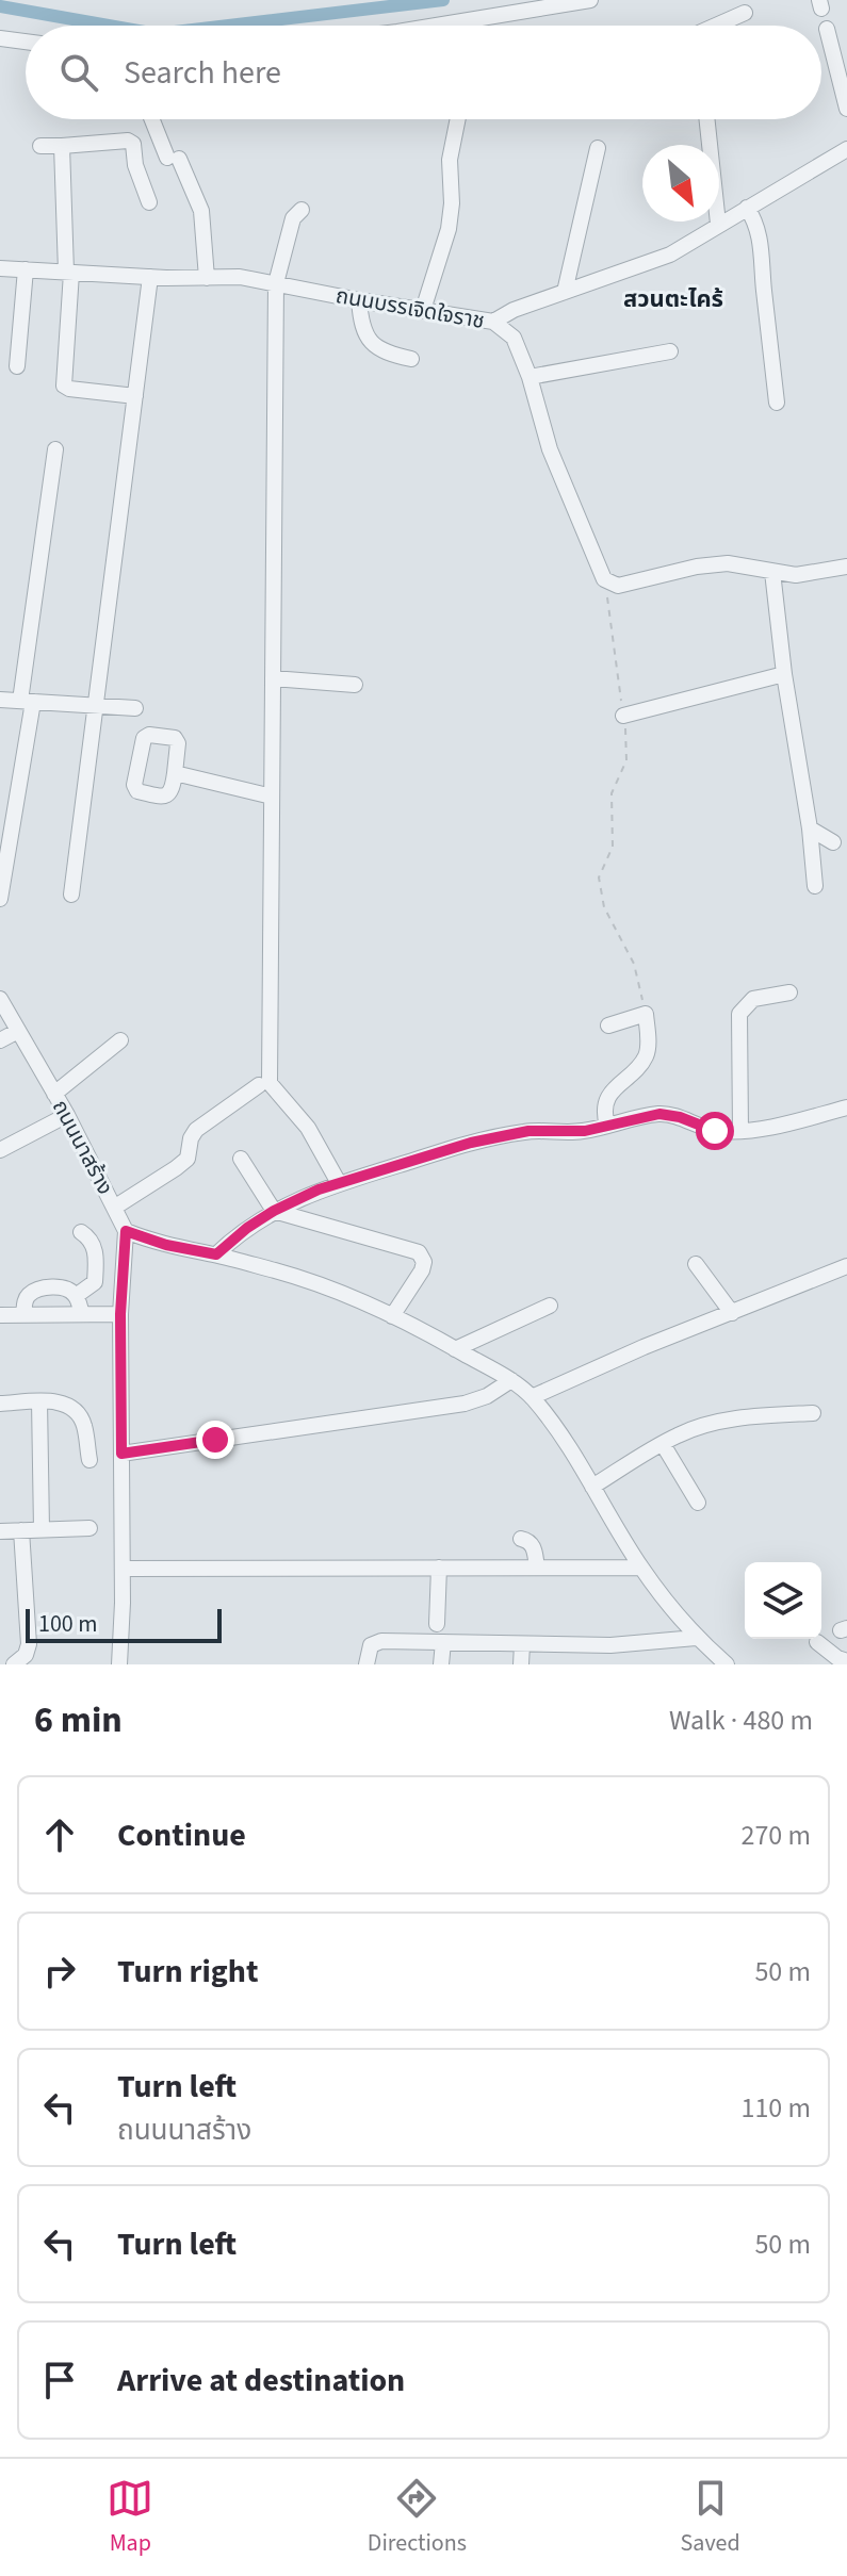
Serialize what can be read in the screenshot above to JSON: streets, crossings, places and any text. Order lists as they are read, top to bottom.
{
  "streets": {
    "street": ["ถนนบรรเจิดใจราช", "ถนนนาสร้าง"]
  },
  "districts": ["สวนตะไคร้"],
  "scale_bar": "100 m",
  "north": "bottom right",
  "page": {
    "search": "Search here",
    "scale": "100 m",
    "heading": ["6 min", "Walk · 480 m"],
    "list": [
      ["Continue", "270 m"],
      ["Turn right", "50 m"],
      ["Turn left", "ถนนนาสร้าง", "110 m"],
      ["Turn left", "50 m"],
      "Arrive at destination"
    ],
    "nav": ["Map", "Directions", "Saved"]
  }
}
